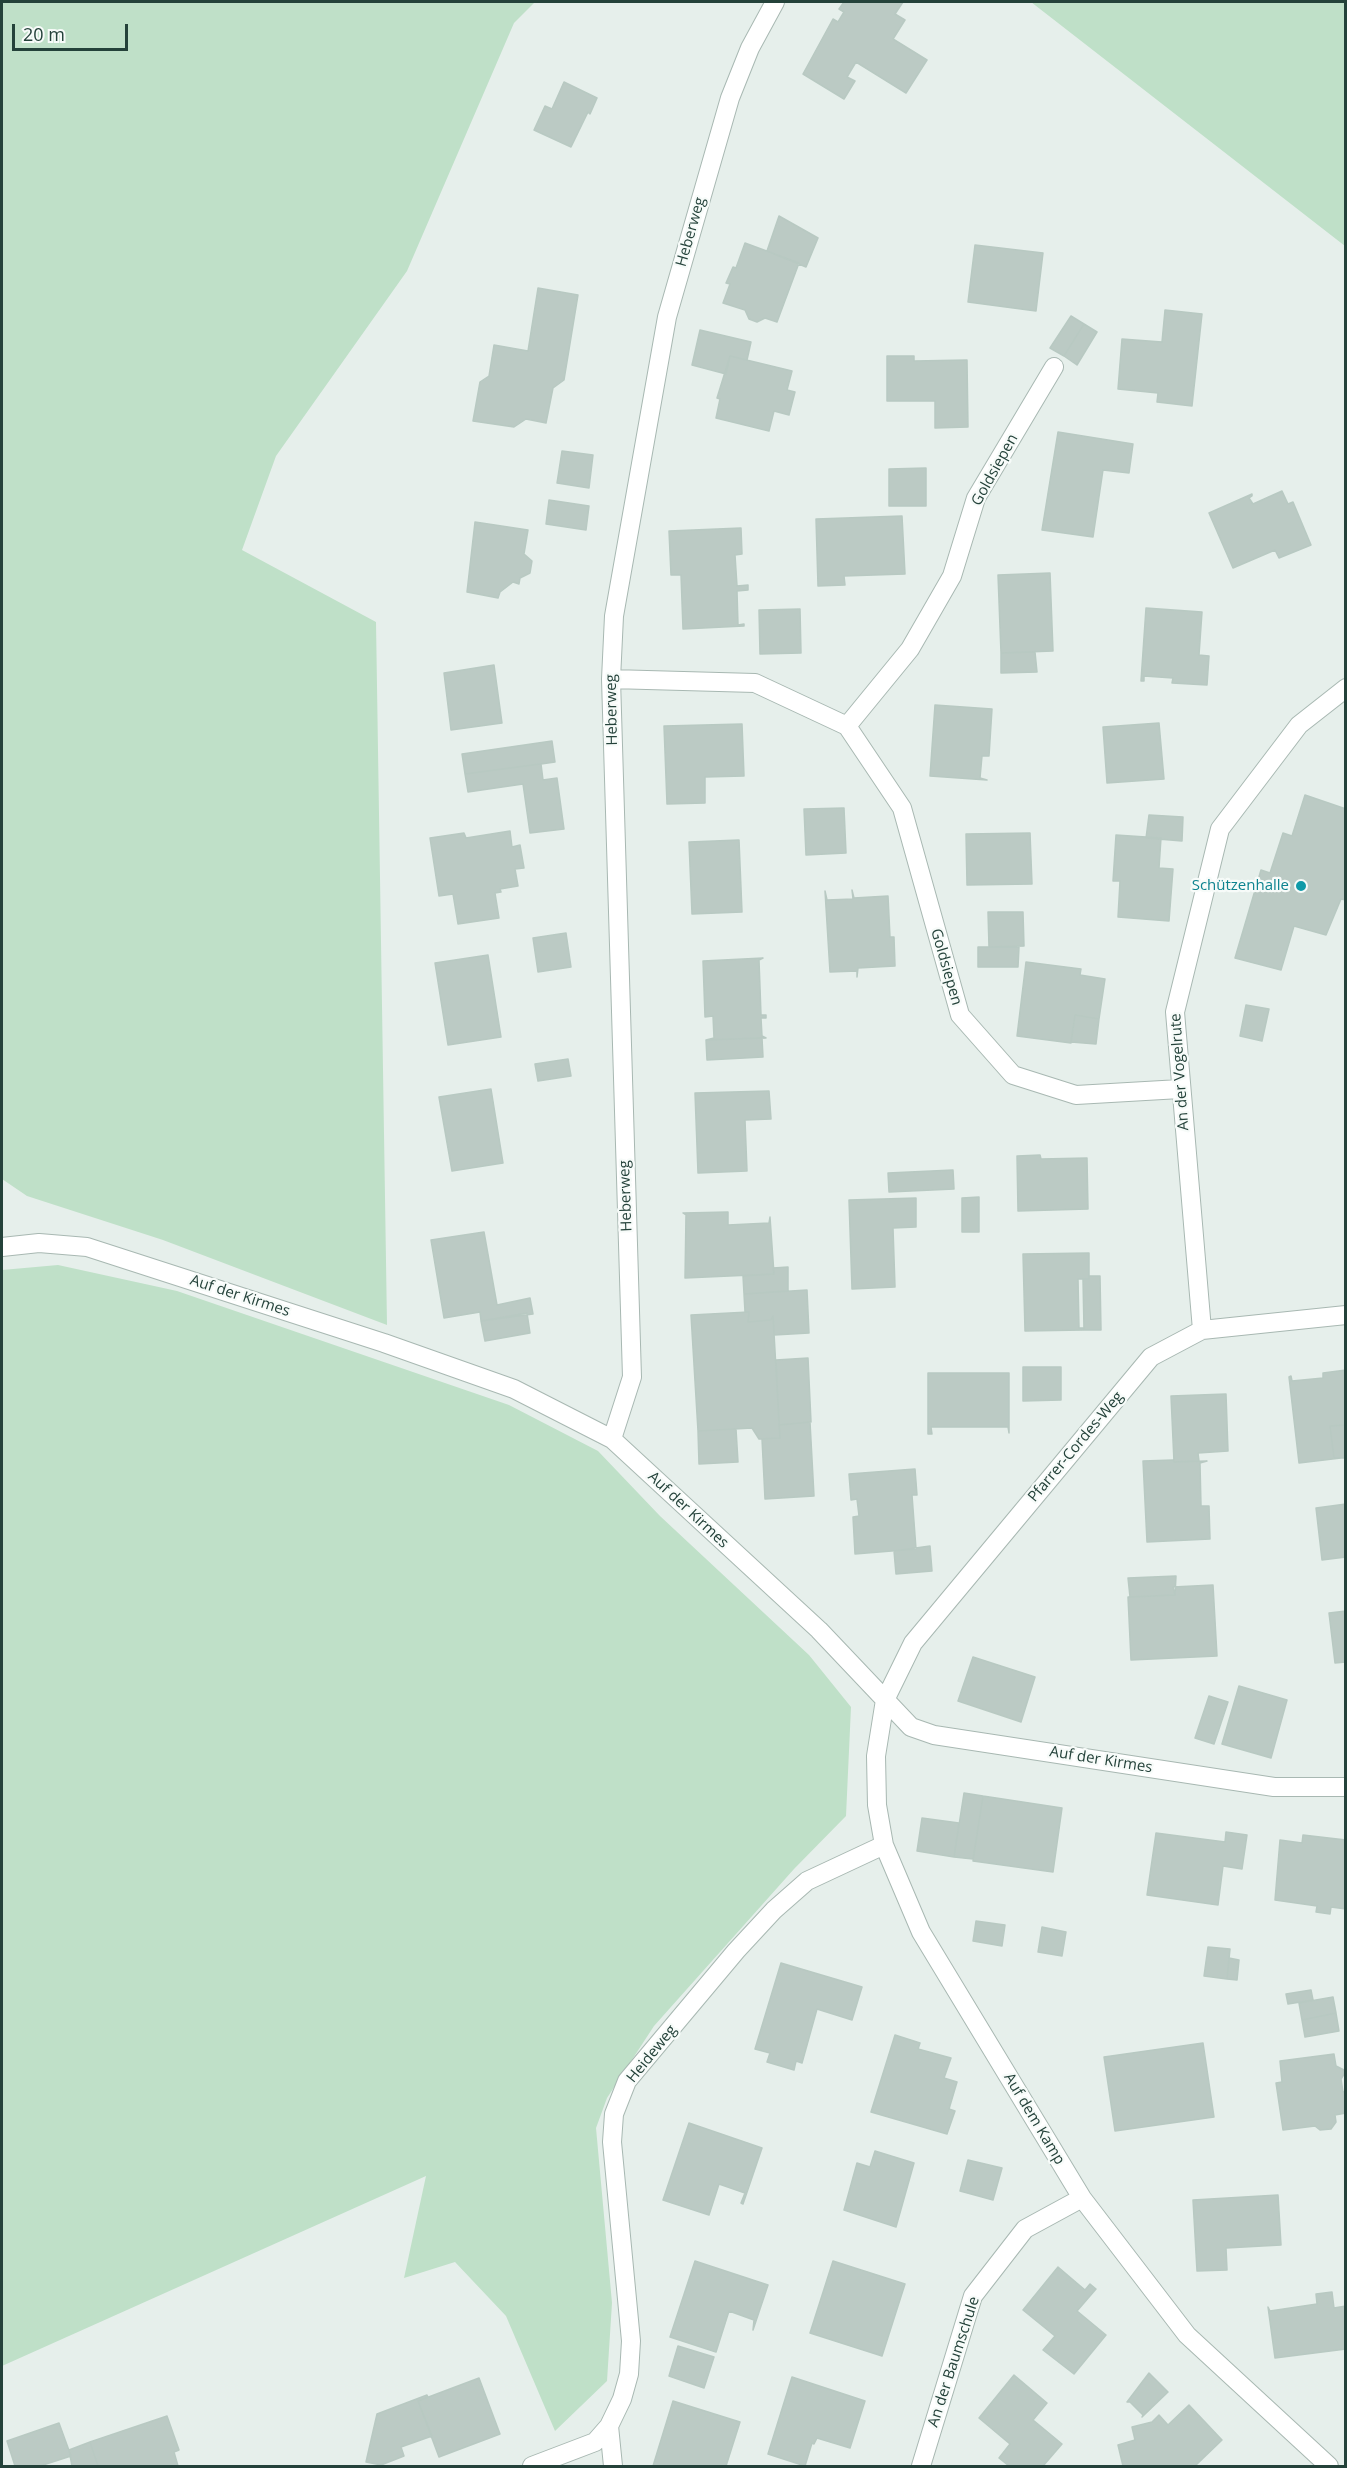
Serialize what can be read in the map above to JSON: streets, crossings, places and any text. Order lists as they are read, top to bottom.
{
  "streets": {
    "street": [
      "Heberweg",
      "Goldsiepen",
      "An der Vogelrute",
      "Auf der Kirmes",
      "Pfarrer-Cordes-Weg",
      "Heideweg",
      "Auf dem Kamp",
      "An der Baumschule"
    ]
  },
  "crossings": [
    ["Heberweg", "Auf der Kirmes"],
    ["Goldsiepen", "An der Vogelrute"],
    ["An der Vogelrute", "Pfarrer-Cordes-Weg"],
    ["Auf der Kirmes", "Pfarrer-Cordes-Weg"],
    ["Auf der Kirmes", "Auf dem Kamp"],
    ["Pfarrer-Cordes-Weg", "Auf dem Kamp"],
    ["Heideweg", "Auf dem Kamp"],
    ["Auf dem Kamp", "An der Baumschule"]
  ],
  "places": ["Schützenhalle"],
  "scale_bar": "20 m"
}
